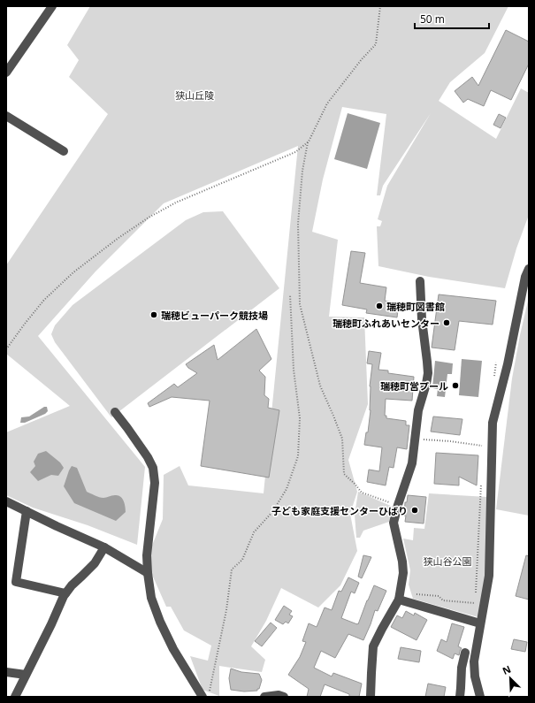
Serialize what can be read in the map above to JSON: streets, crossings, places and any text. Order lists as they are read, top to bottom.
{
  "parks": ["狭山丘陵", "狭山谷公園"],
  "places": [
    "瑞穂町図書館",
    "瑞穂ビューパーク競技場",
    "瑞穂町ふれあいセンター",
    "瑞穂町営プール",
    "子ども家庭支援センターひばり"
  ],
  "scale_bar": "50 m",
  "north": "top left"
}
